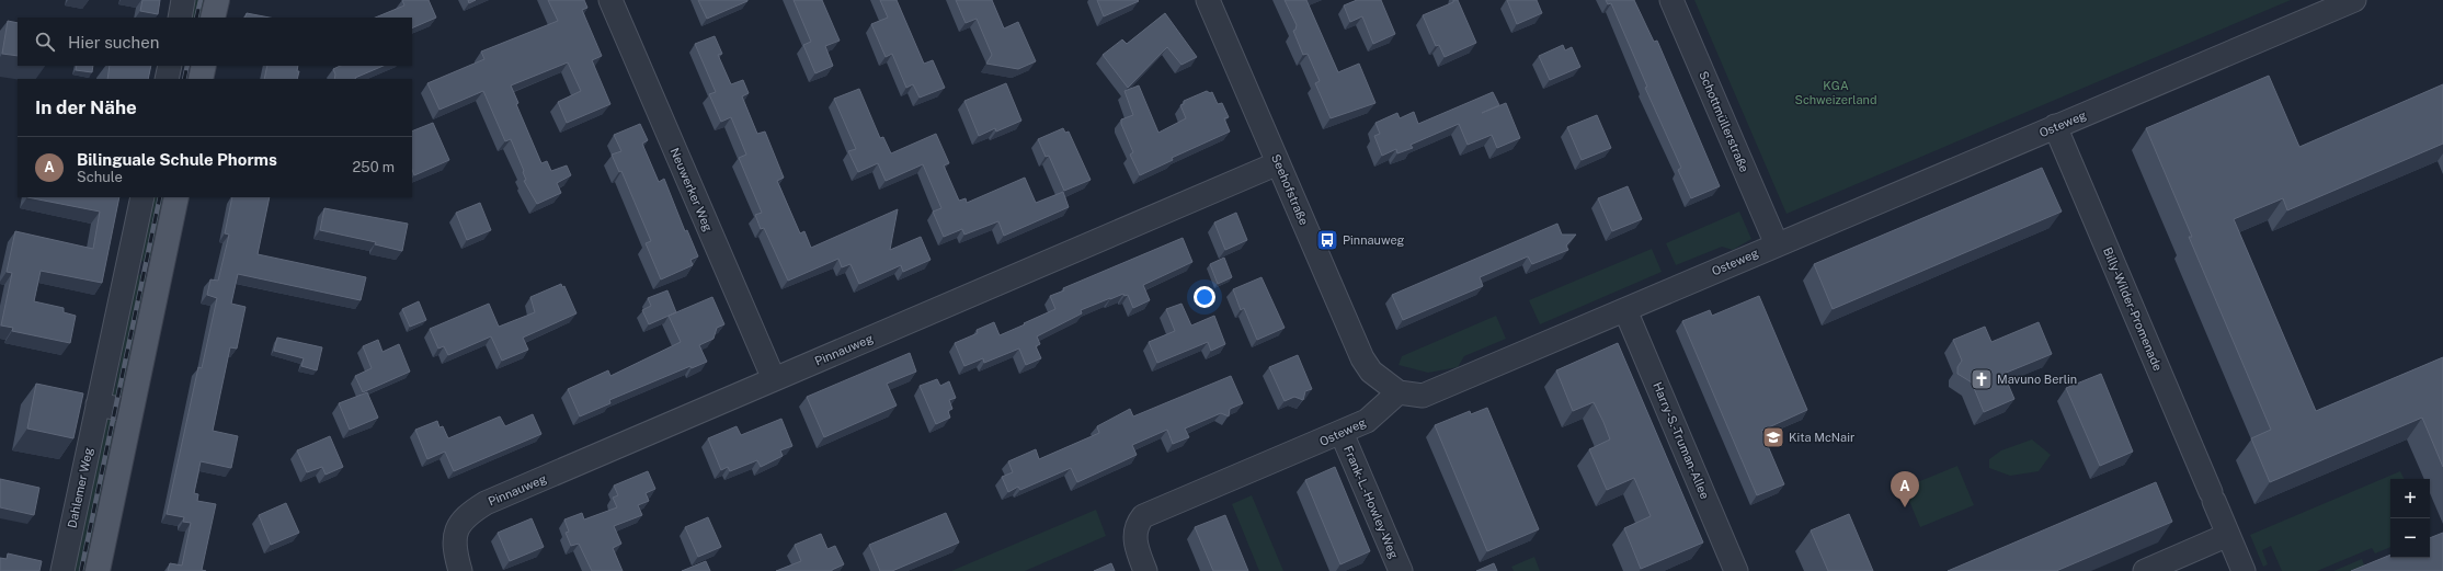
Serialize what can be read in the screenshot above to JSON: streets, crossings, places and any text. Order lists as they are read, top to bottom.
{
  "streets": {
    "street": [
      "Schottmüllerstraße",
      "Osteweg",
      "Neuwerker Weg",
      "Seehofstraße",
      "Billy-Wilder-Promenade",
      "Pinnauweg",
      "Harry-S.-Truman-Allee",
      "Dahlemer Weg",
      "Frank-L.-Howley-Weg"
    ]
  },
  "crossings": [
    ["Schottmüllerstraße", "Osteweg"],
    ["Osteweg", "Seehofstraße"],
    ["Osteweg", "Billy-Wilder-Promenade"],
    ["Osteweg", "Harry-S.-Truman-Allee"],
    ["Osteweg", "Frank-L.-Howley-Weg"],
    ["Neuwerker Weg", "Pinnauweg"],
    ["Seehofstraße", "Pinnauweg"]
  ],
  "parks": ["KGA Schweizerland"],
  "places": {
    "bus stop": ["Pinnauweg"],
    "church": ["Mavuno Berlin"],
    "school or university": ["Kita McNair"]
  },
  "page": {
    "search": "Hier suchen",
    "heading": "In der Nähe",
    "list": [
      {
        "mark": "A",
        "name": "Bilinguale Schule Phorms",
        "note": "Schule",
        "value": "250 m"
      }
    ],
    "pins": "A",
    "map_buttons": ["+", "−"]
  }
}
